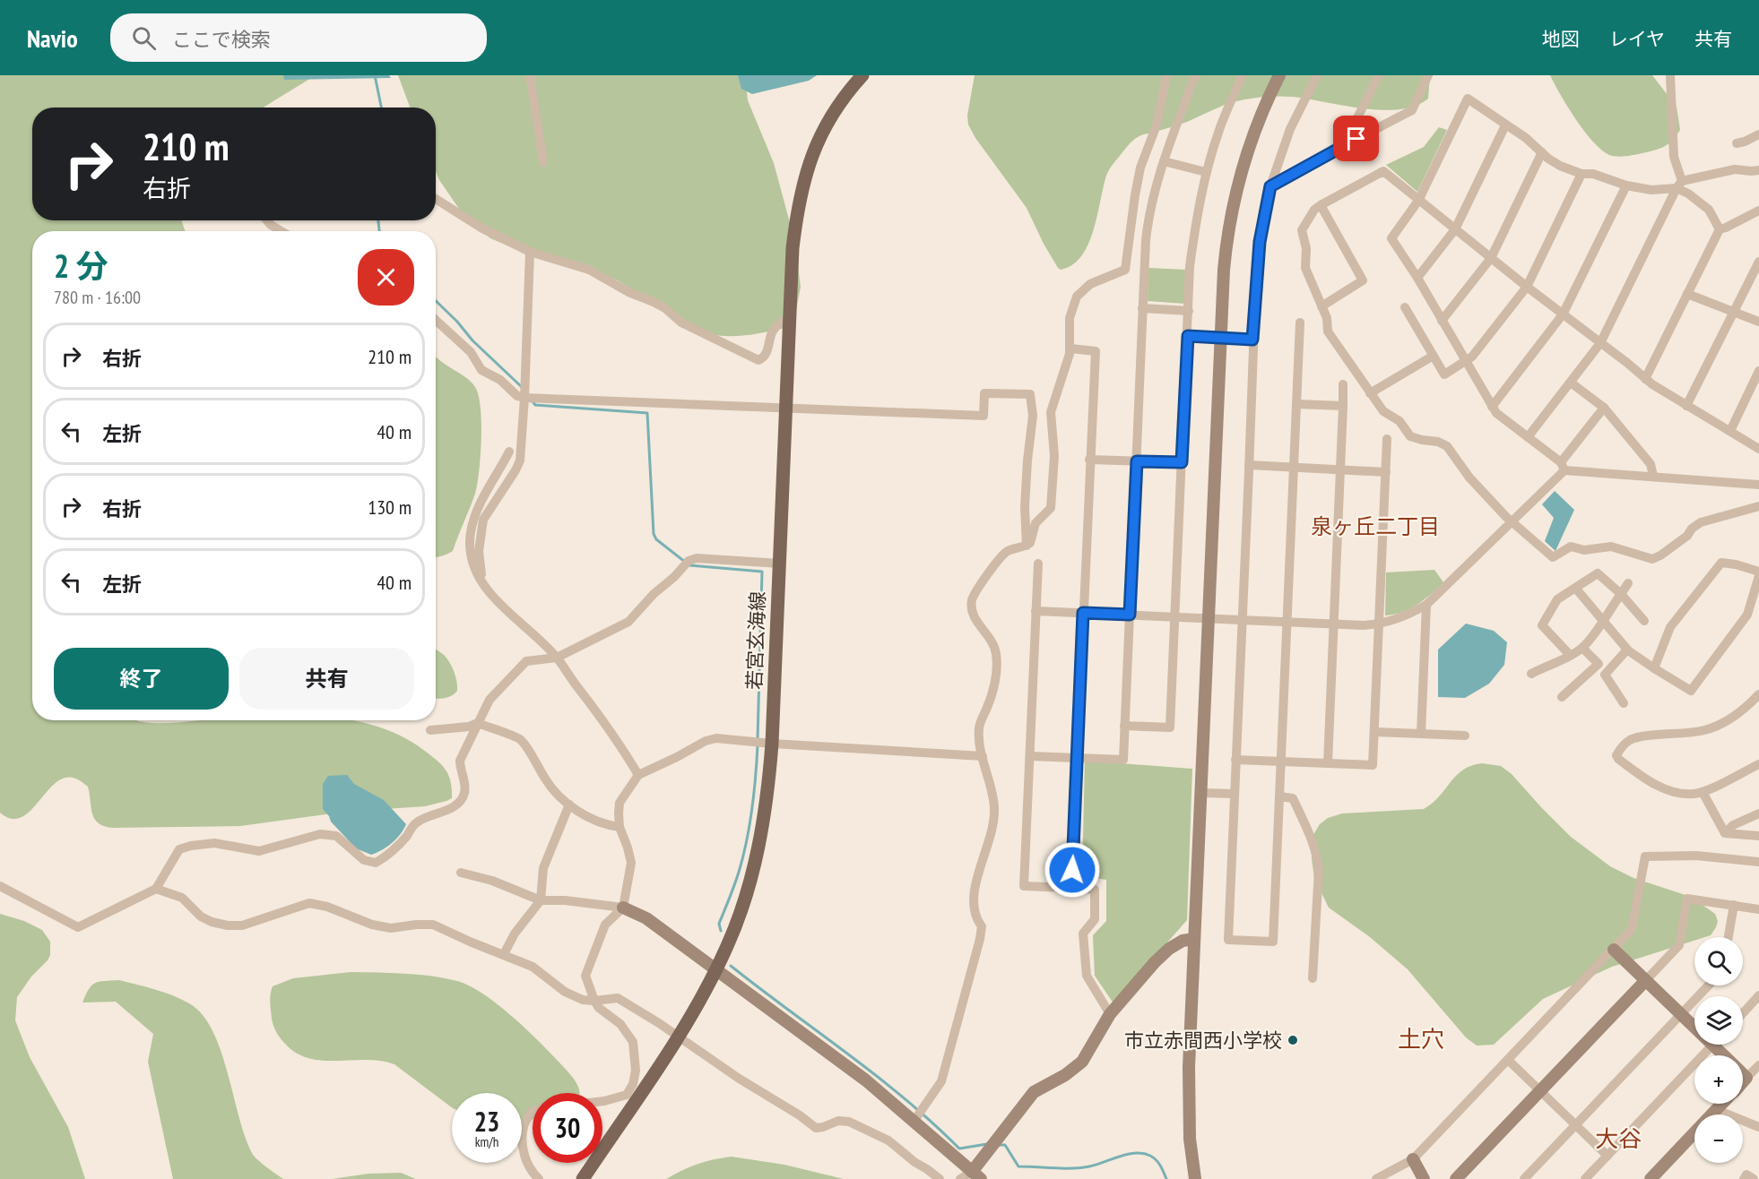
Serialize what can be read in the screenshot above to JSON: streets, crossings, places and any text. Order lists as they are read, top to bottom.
{
  "streets": {
    "main road": ["若宮玄海線"]
  },
  "districts": ["泉ヶ丘二丁目", "土穴", "大谷"],
  "places": ["市立赤間西小学校"],
  "page": {
    "header": "Navio",
    "search": "ここで検索",
    "nav": ["地図", "レイヤ", "共有"],
    "turn": ["210 m", "右折"],
    "heading": ["2 分", "780 m · 16:00"],
    "list": [
      {
        "name": "右折",
        "value": "210 m"
      },
      {
        "name": "左折",
        "value": "40 m"
      },
      {
        "name": "右折",
        "value": "130 m"
      },
      {
        "name": "左折",
        "value": "40 m"
      }
    ],
    "buttons": ["終了", "共有"],
    "map_buttons": ["+", "−"],
    "speed": "23 km/h",
    "limit": "30"
  }
}
